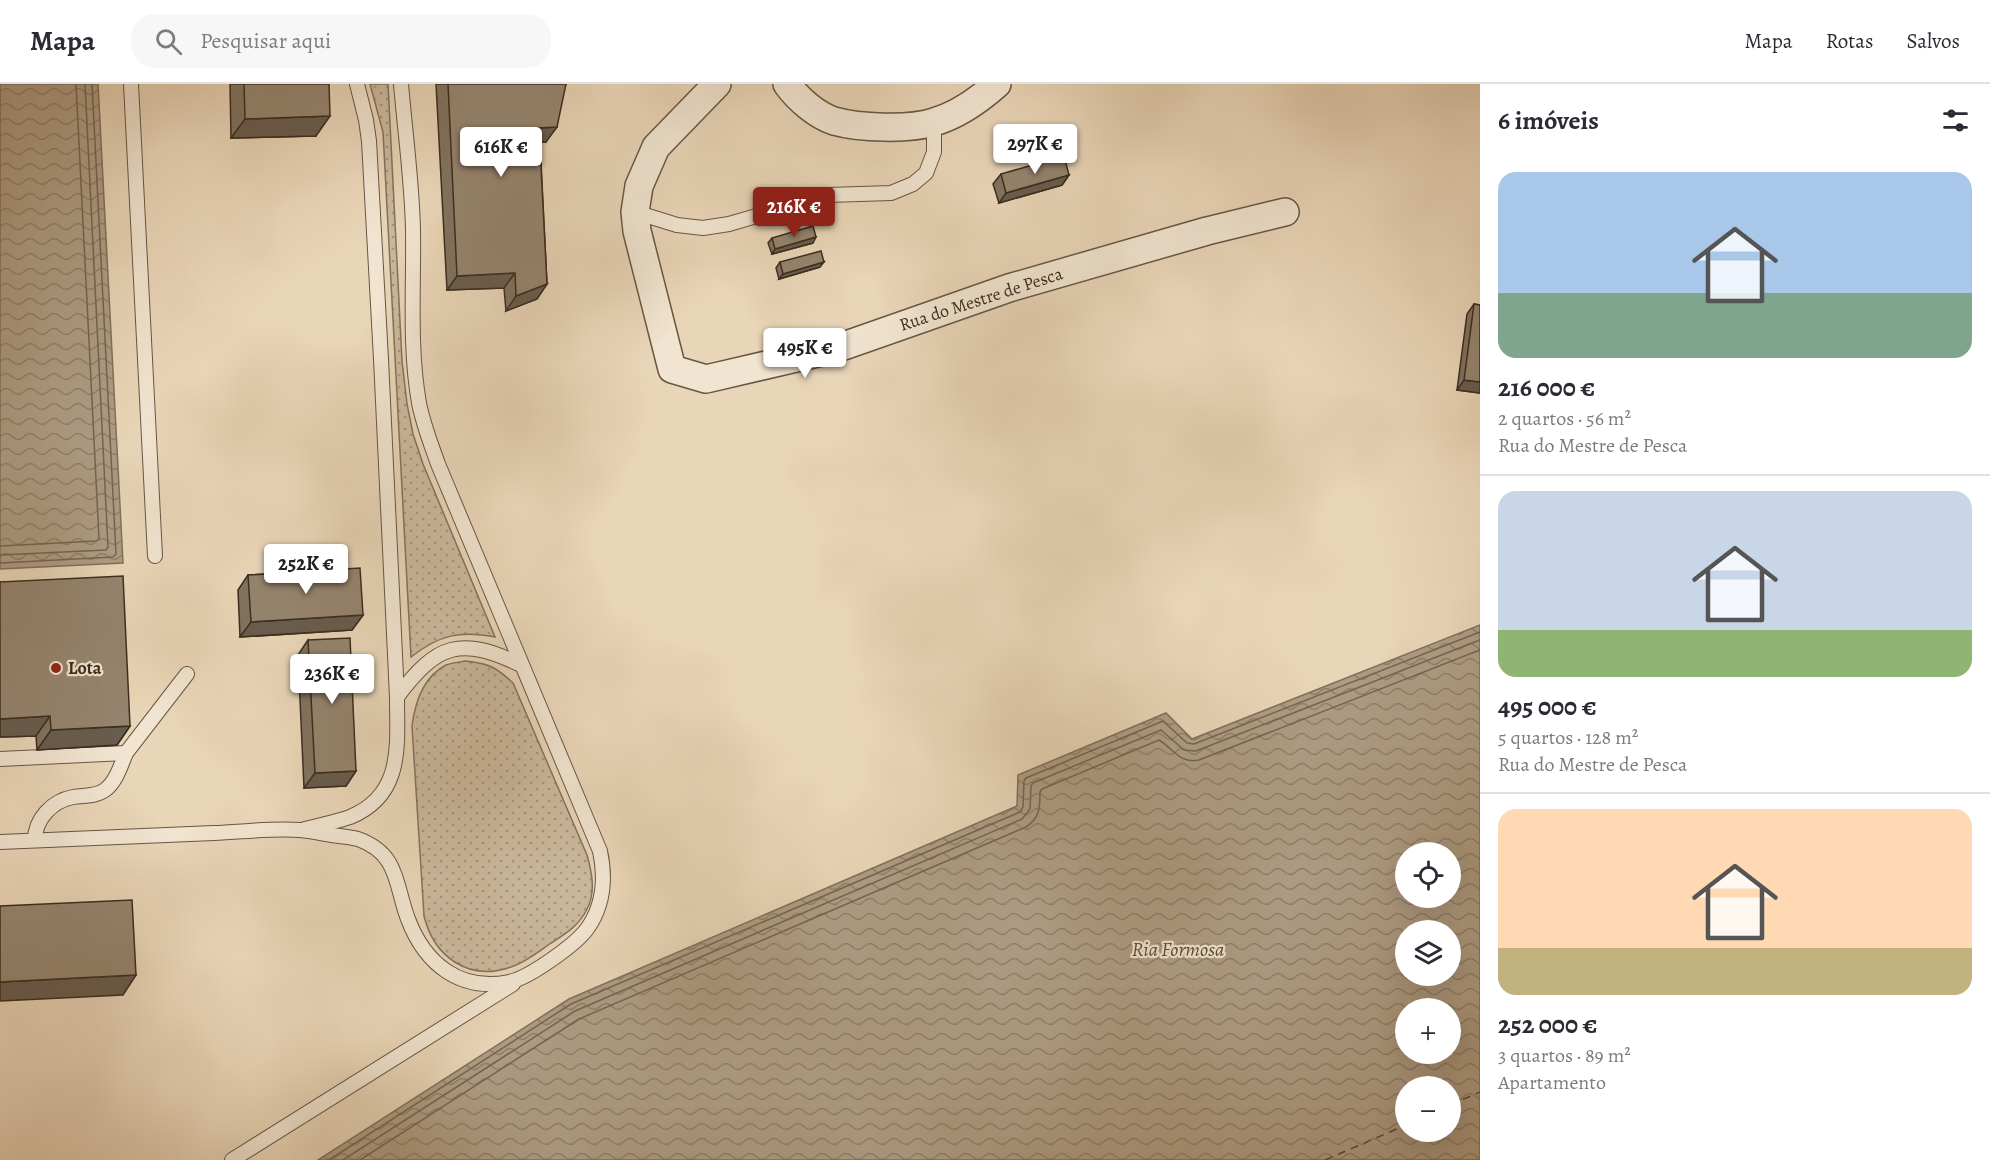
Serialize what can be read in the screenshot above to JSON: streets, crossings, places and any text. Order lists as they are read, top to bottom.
{
  "streets": {
    "street": ["Rua do Mestre de Pesca"]
  },
  "water": ["Ria Formosa"],
  "places": ["Lota"],
  "page": {
    "header": "Mapa",
    "search": "Pesquisar aqui",
    "nav": ["Mapa", "Rotas", "Salvos"],
    "heading": "6 imóveis",
    "price": [
      "297K €",
      "616K €",
      "216K €",
      "495K €",
      "252K €",
      "236K €"
    ],
    "list": [
      {
        "name": "216 000 €",
        "note": "2 quartos · 56 m² · Rua do Mestre de Pesca"
      },
      {
        "name": "495 000 €",
        "note": "5 quartos · 128 m² · Rua do Mestre de Pesca"
      },
      {
        "name": "252 000 €",
        "note": "3 quartos · 89 m² · Apartamento"
      }
    ],
    "map_buttons": ["+", "−"]
  }
}
